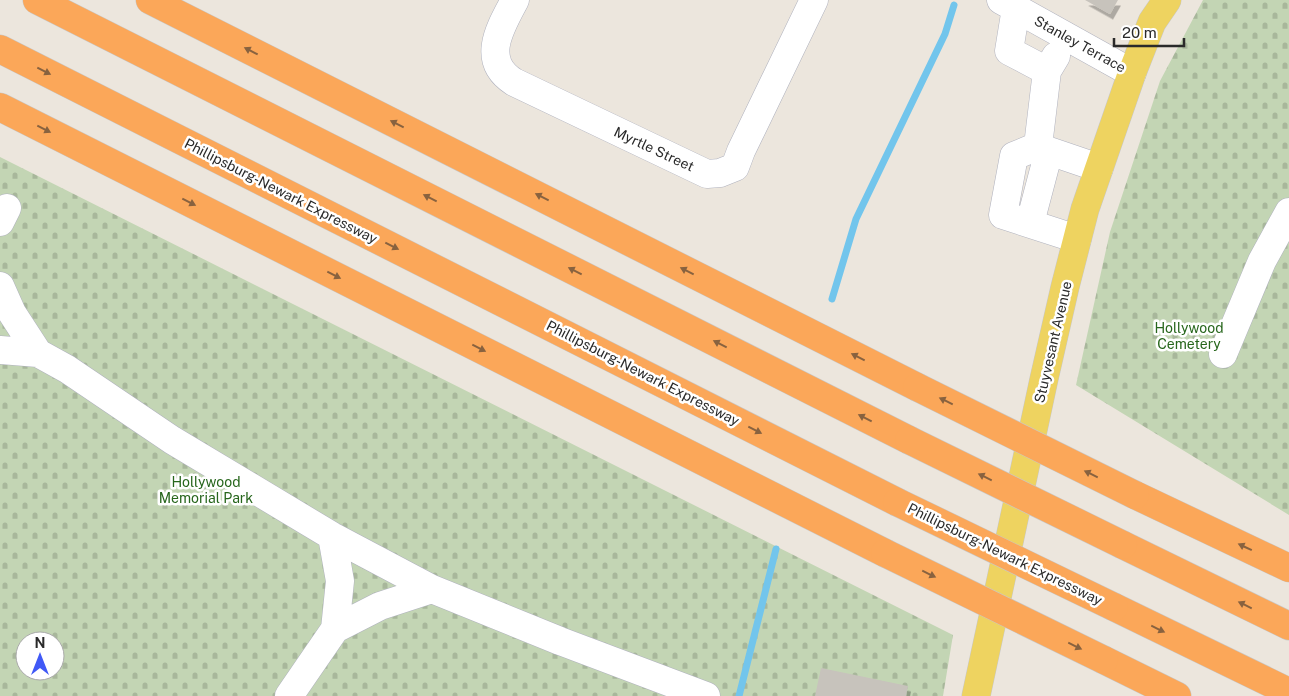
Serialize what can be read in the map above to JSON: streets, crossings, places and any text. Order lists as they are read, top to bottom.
{
  "streets": {
    "highway": ["Phillipsburg-Newark Expressway"],
    "main road": ["Stuyvesant Avenue"],
    "street": ["Stanley Terrace", "Myrtle Street"]
  },
  "crossings": [
    ["Stanley Terrace", "Stuyvesant Avenue"]
  ],
  "parks": ["Hollywood Cemetery", "Hollywood Memorial Park"],
  "scale_bar": "20 m",
  "north": "top"
}
